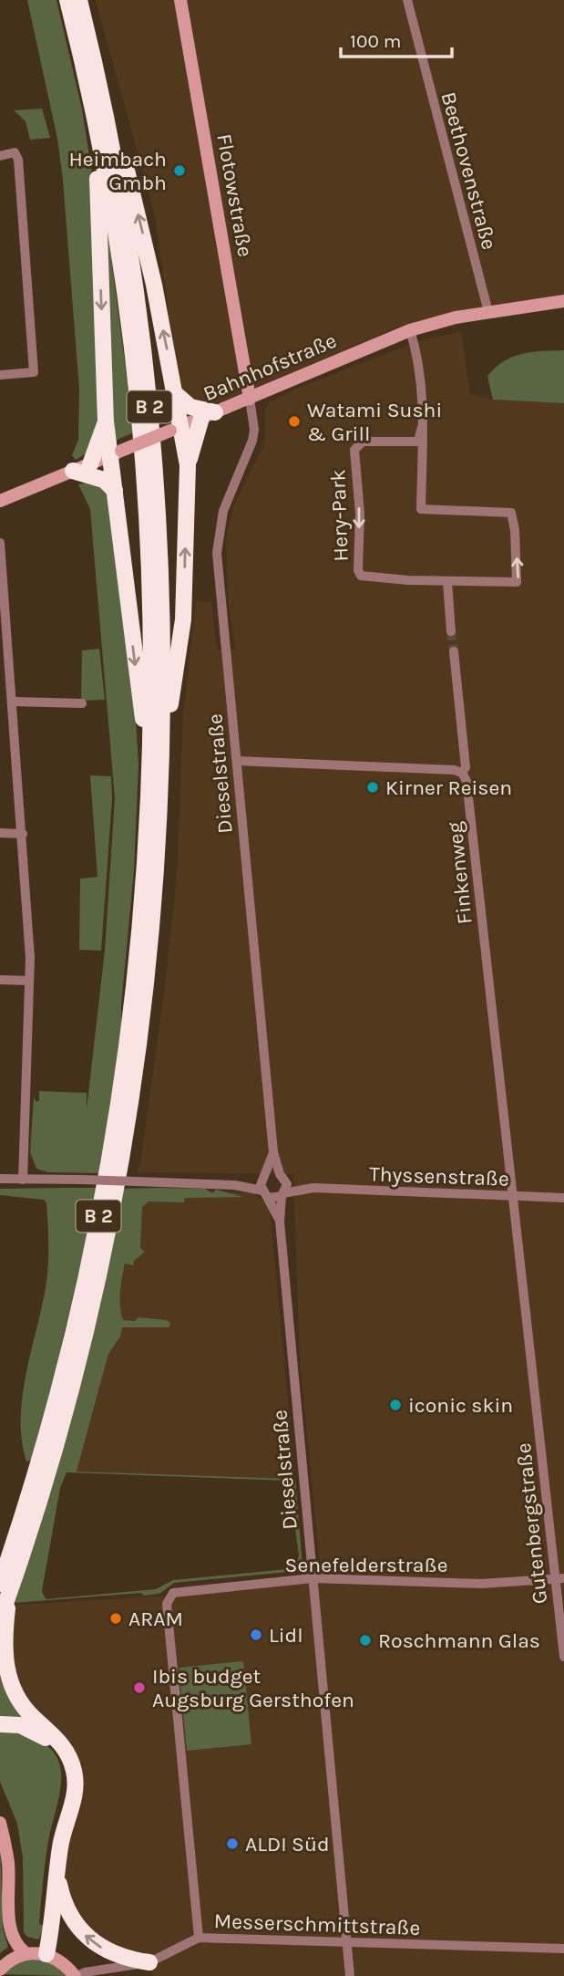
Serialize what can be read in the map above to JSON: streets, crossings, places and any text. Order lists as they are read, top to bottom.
{
  "streets": {
    "highway": ["B 2"],
    "main road": ["Flotowstraße", "Bahnhofstraße"],
    "street": [
      "Beethovenstraße",
      "Hery-Park",
      "Dieselstraße",
      "Finkenweg",
      "Thyssenstraße",
      "Gutenbergstraße",
      "Senefelderstraße",
      "Messerschmittstraße"
    ]
  },
  "crossings": [
    ["Beethovenstraße", "Bahnhofstraße"],
    ["Flotowstraße", "Bahnhofstraße"],
    ["Flotowstraße", "Dieselstraße"],
    ["Bahnhofstraße", "Hery-Park"],
    ["Bahnhofstraße", "Dieselstraße"],
    ["Dieselstraße", "Thyssenstraße"],
    ["Dieselstraße", "Senefelderstraße"],
    ["Dieselstraße", "Messerschmittstraße"],
    ["Finkenweg", "Thyssenstraße"],
    ["Finkenweg", "Gutenbergstraße"],
    ["Thyssenstraße", "Gutenbergstraße"],
    ["Gutenbergstraße", "Senefelderstraße"],
    ["Senefelderstraße", "Messerschmittstraße"]
  ],
  "places": [
    "Heimbach Gmbh",
    "Watami Sushi & Grill",
    "Kirner Reisen",
    "iconic skin",
    "ARAM",
    "Lidl",
    "Roschmann Glas",
    "Ibis budget Augsburg Gersthofen",
    "ALDI Süd"
  ],
  "scale_bar": "100 m"
}
